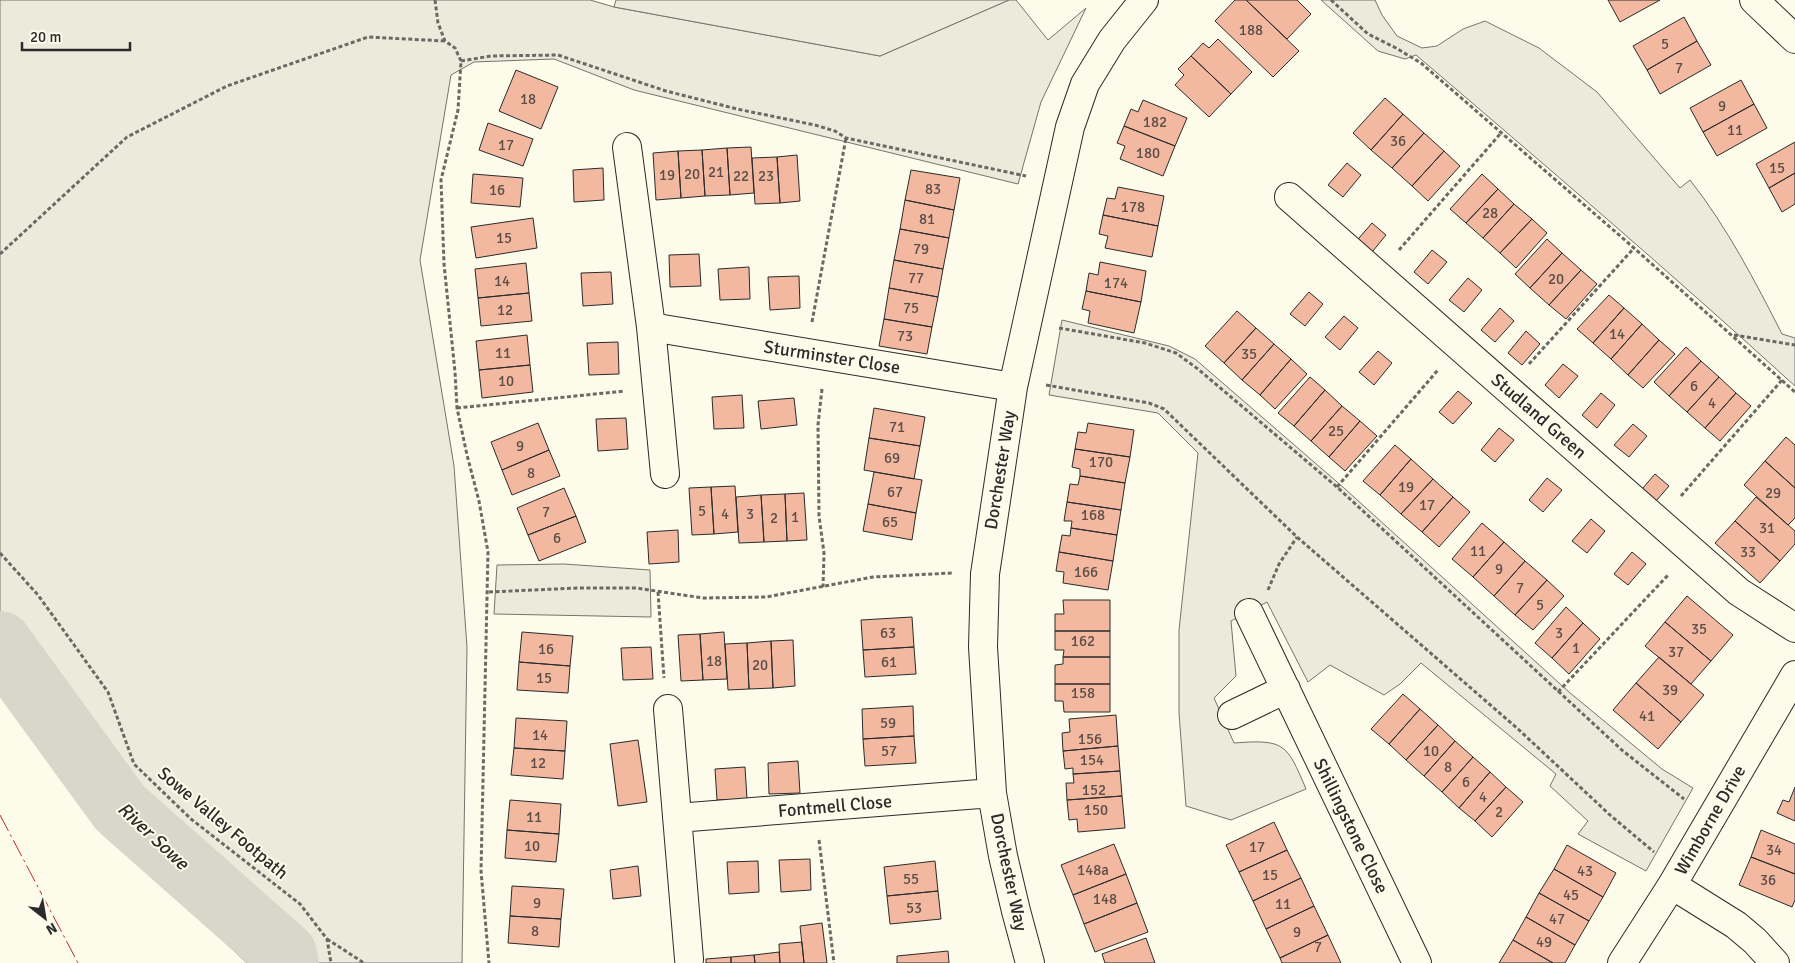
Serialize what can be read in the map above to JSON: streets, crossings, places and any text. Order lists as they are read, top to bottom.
{
  "streets": {
    "street": [
      "Sturminster Close",
      "Studland Green",
      "Dorchester Way",
      "Fontmell Close",
      "Wimborne Drive",
      "Shillingstone Close"
    ],
    "path": ["Sowe Valley Footpath"]
  },
  "crossings": [
    ["Sturminster Close", "Dorchester Way"],
    ["Dorchester Way", "Fontmell Close"]
  ],
  "water": ["River Sowe"],
  "house_numbers": [
    "188",
    "5",
    "7",
    "18",
    "9",
    "182",
    "11",
    "36",
    "17",
    "180",
    "15",
    "21",
    "20",
    "19",
    "22",
    "23",
    "83",
    "16",
    "178",
    "28",
    "81",
    "15",
    "79",
    "77",
    "20",
    "14",
    "174",
    "75",
    "12",
    "14",
    "73",
    "11",
    "35",
    "10",
    "6",
    "4",
    "71",
    "25",
    "9",
    "69",
    "170",
    "8",
    "19",
    "67",
    "29",
    "17",
    "5",
    "7",
    "4",
    "3",
    "168",
    "1",
    "2",
    "65",
    "31",
    "6",
    "11",
    "33",
    "9",
    "166",
    "7",
    "5",
    "35",
    "63",
    "3",
    "162",
    "1",
    "16",
    "37",
    "18",
    "61",
    "20",
    "15",
    "39",
    "158",
    "41",
    "59",
    "14",
    "156",
    "57",
    "10",
    "154",
    "12",
    "8",
    "6",
    "152",
    "4",
    "150",
    "2",
    "11",
    "10",
    "17",
    "34",
    "148a",
    "43",
    "15",
    "55",
    "36",
    "45",
    "148",
    "9",
    "11",
    "53",
    "47",
    "8",
    "9",
    "49",
    "7"
  ],
  "scale_bar": "20 m",
  "north": "bottom right"
}
